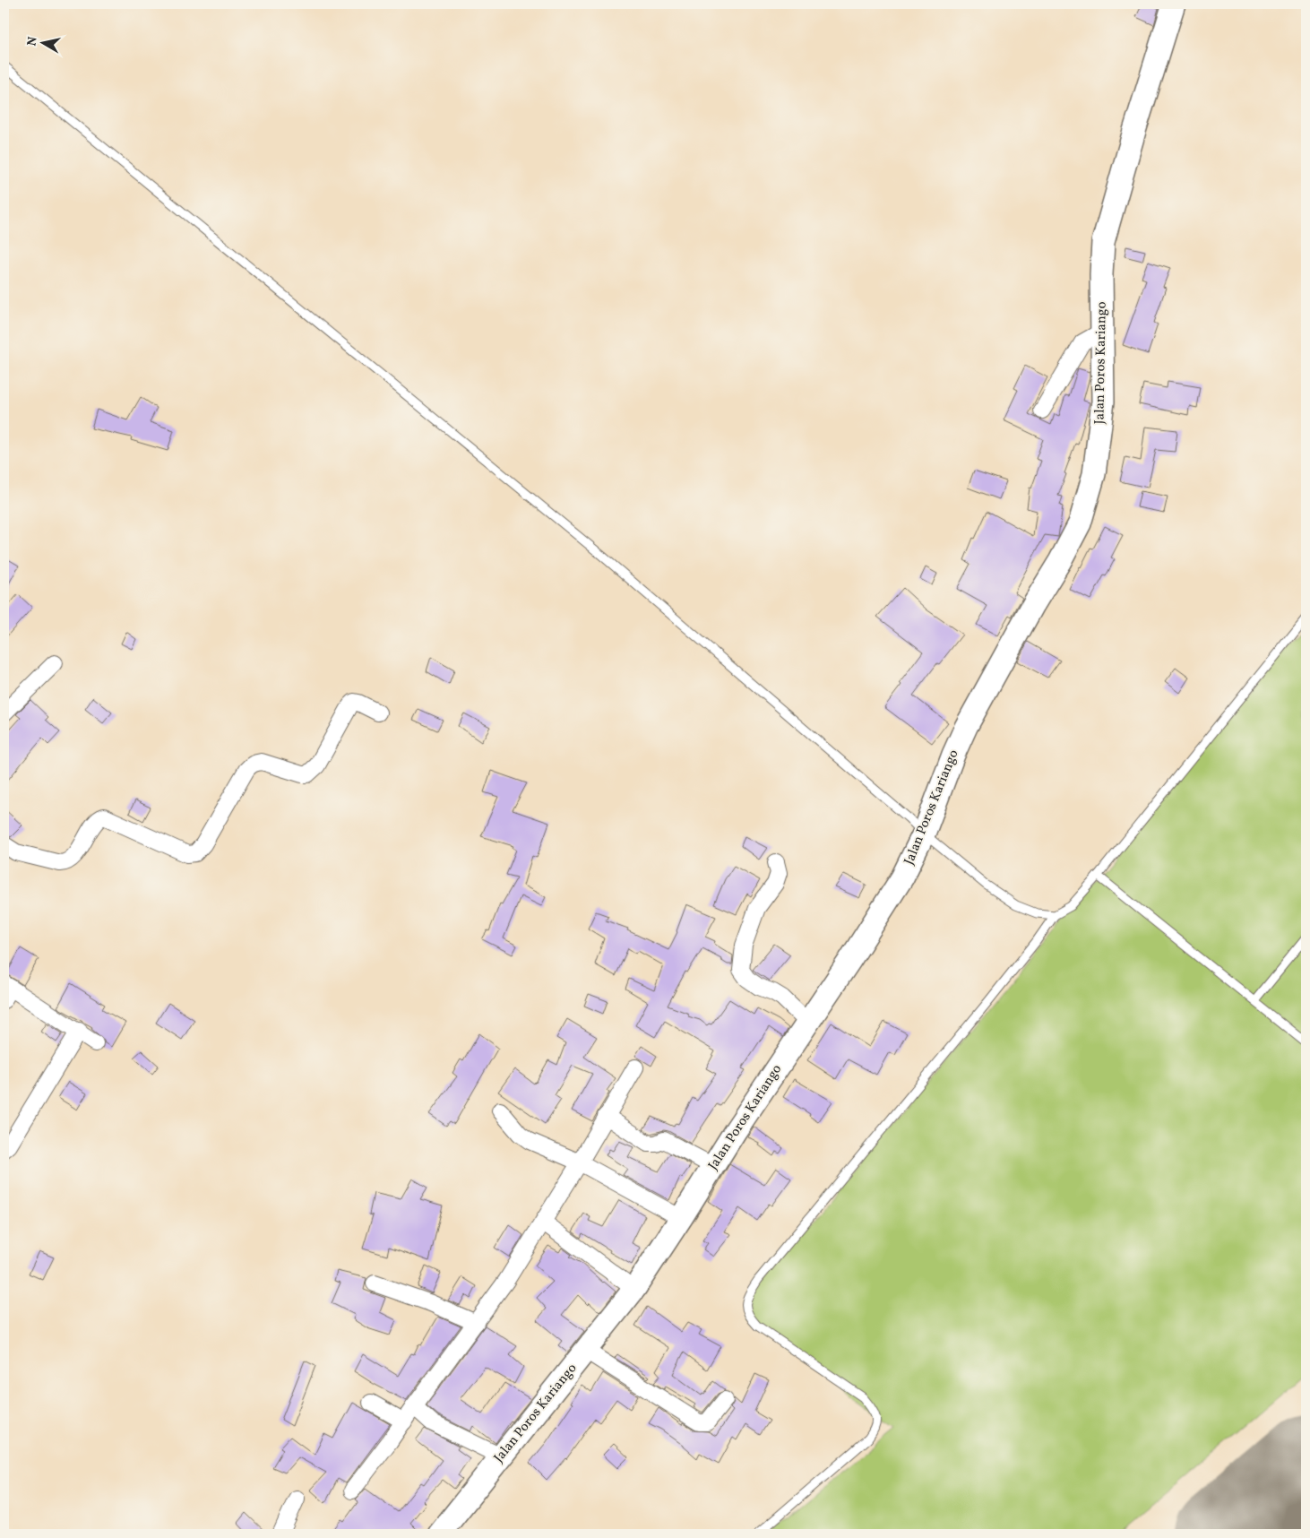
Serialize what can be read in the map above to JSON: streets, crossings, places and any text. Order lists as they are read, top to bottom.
{
  "streets": {
    "main road": ["Jalan Poros Kariango"]
  },
  "north": "left"
}
